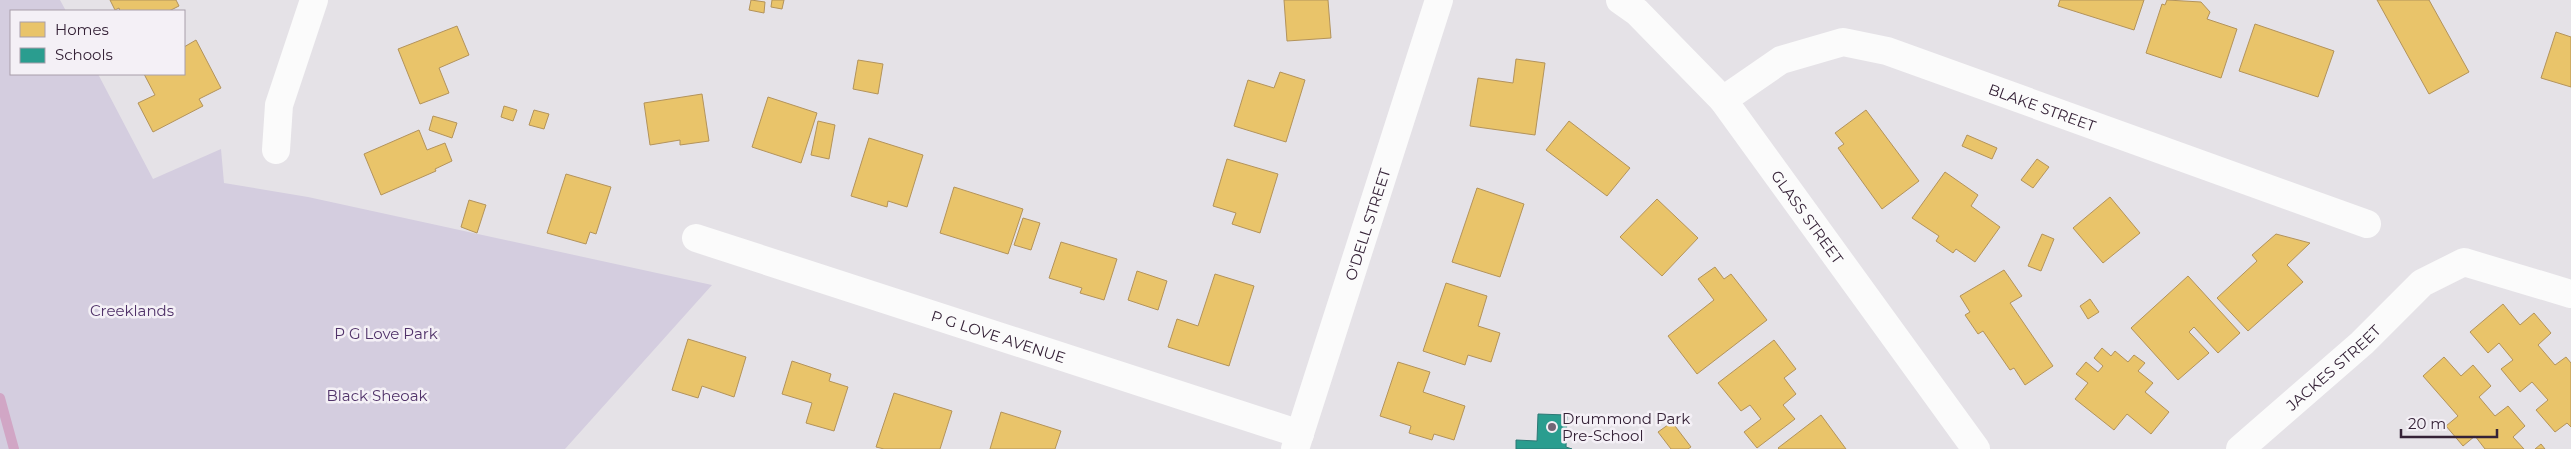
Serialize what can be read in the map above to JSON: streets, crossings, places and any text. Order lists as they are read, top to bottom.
{
  "streets": {
    "street": [
      "BLAKE STREET",
      "GLASS STREET",
      "O'DELL STREET",
      "P G LOVE AVENUE",
      "JACKES STREET"
    ]
  },
  "crossings": [
    ["BLAKE STREET", "GLASS STREET"],
    ["O'DELL STREET", "P G LOVE AVENUE"]
  ],
  "parks": ["Creeklands", "P G Love Park", "Black Sheoak"],
  "places": ["Drummond Park Pre-School"],
  "legend": ["Homes", "Schools"],
  "scale_bar": "20 m"
}
